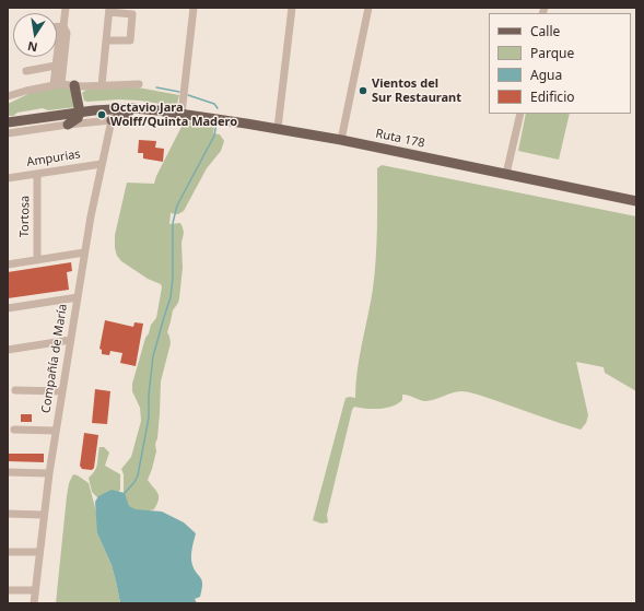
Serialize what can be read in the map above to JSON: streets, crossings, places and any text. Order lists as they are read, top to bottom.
{
  "streets": {
    "main road": ["Ruta 178"],
    "street": ["Ampurias", "Tortosa", "Compañía de María"]
  },
  "crossings": [
    ["Ampurias", "Tortosa"],
    ["Ampurias", "Compañía de María"]
  ],
  "places": ["Vientos del Sur Restaurant", "Octavio Jara Wolff/Quinta Madero"],
  "legend": [
    "Calle",
    "Parque",
    "Agua",
    "Edificio"
  ],
  "north": "bottom"
}
